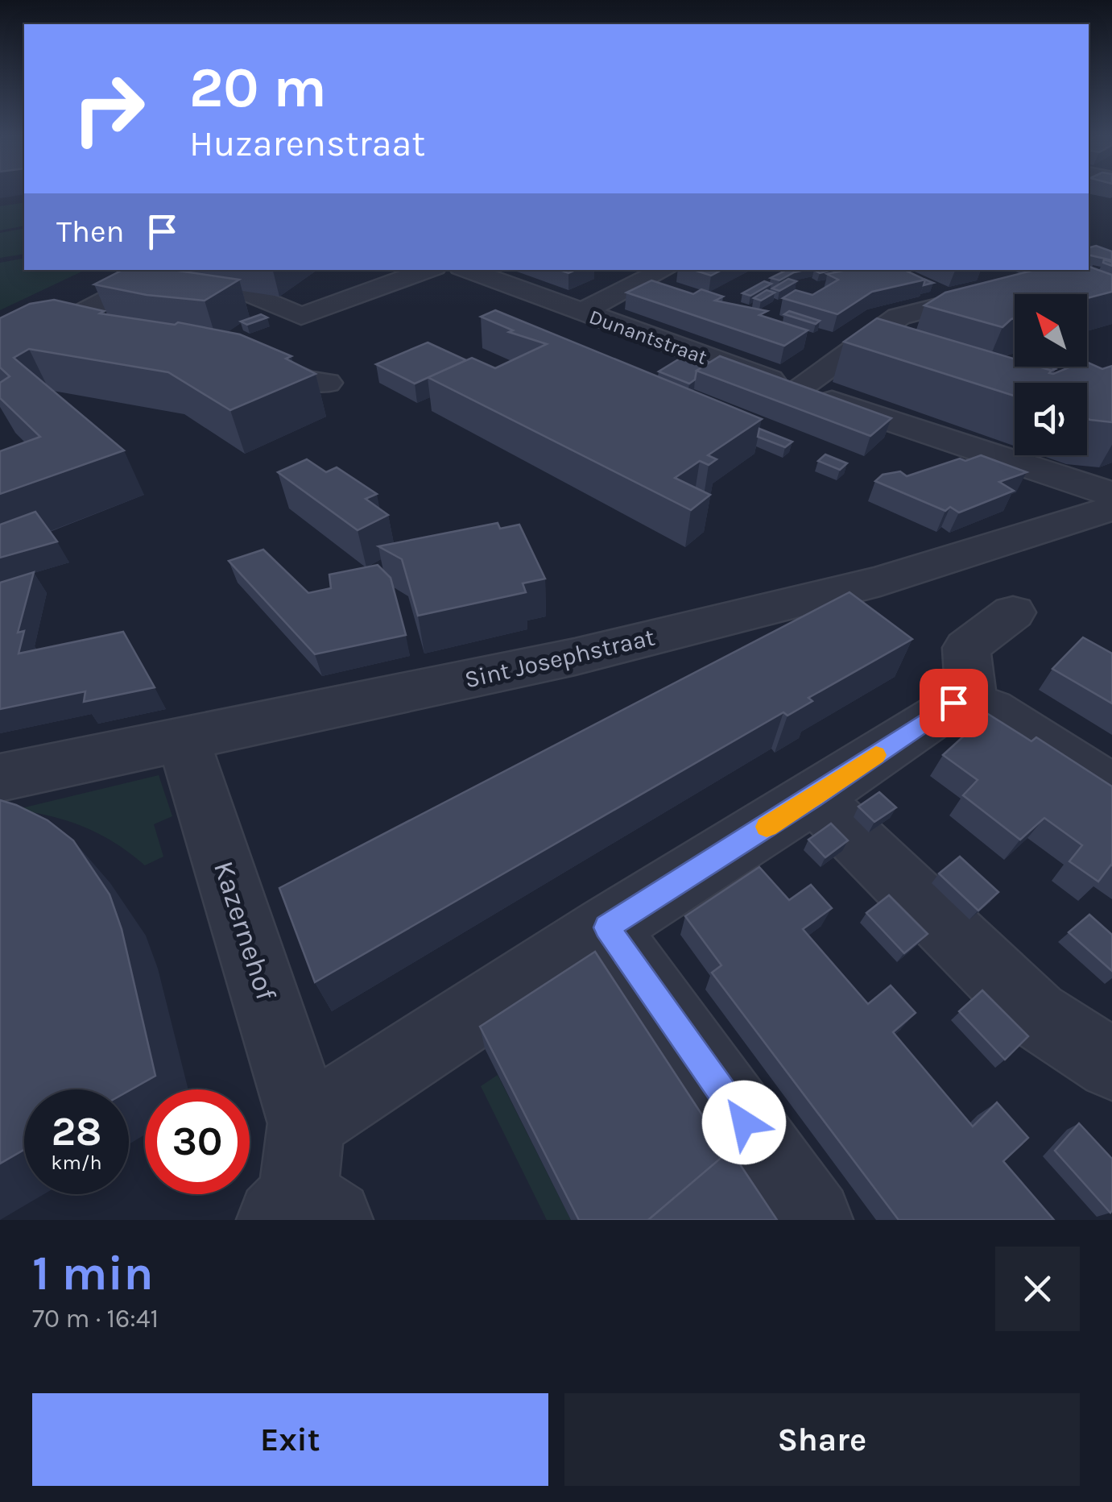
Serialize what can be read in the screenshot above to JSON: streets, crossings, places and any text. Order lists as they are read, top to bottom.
{
  "streets": {
    "street": ["Dunantstraat", "Sint Josephstraat", "Kazernehof"]
  },
  "crossings": [
    ["Sint Josephstraat", "Kazernehof"]
  ],
  "north": "top left",
  "page": {
    "turn": ["20 m", "Huzarenstraat"],
    "then": "Then",
    "speed": "28 km/h",
    "limit": "30",
    "heading": ["1 min", "70 m · 16:41"],
    "buttons": ["Exit", "Share"]
  }
}
